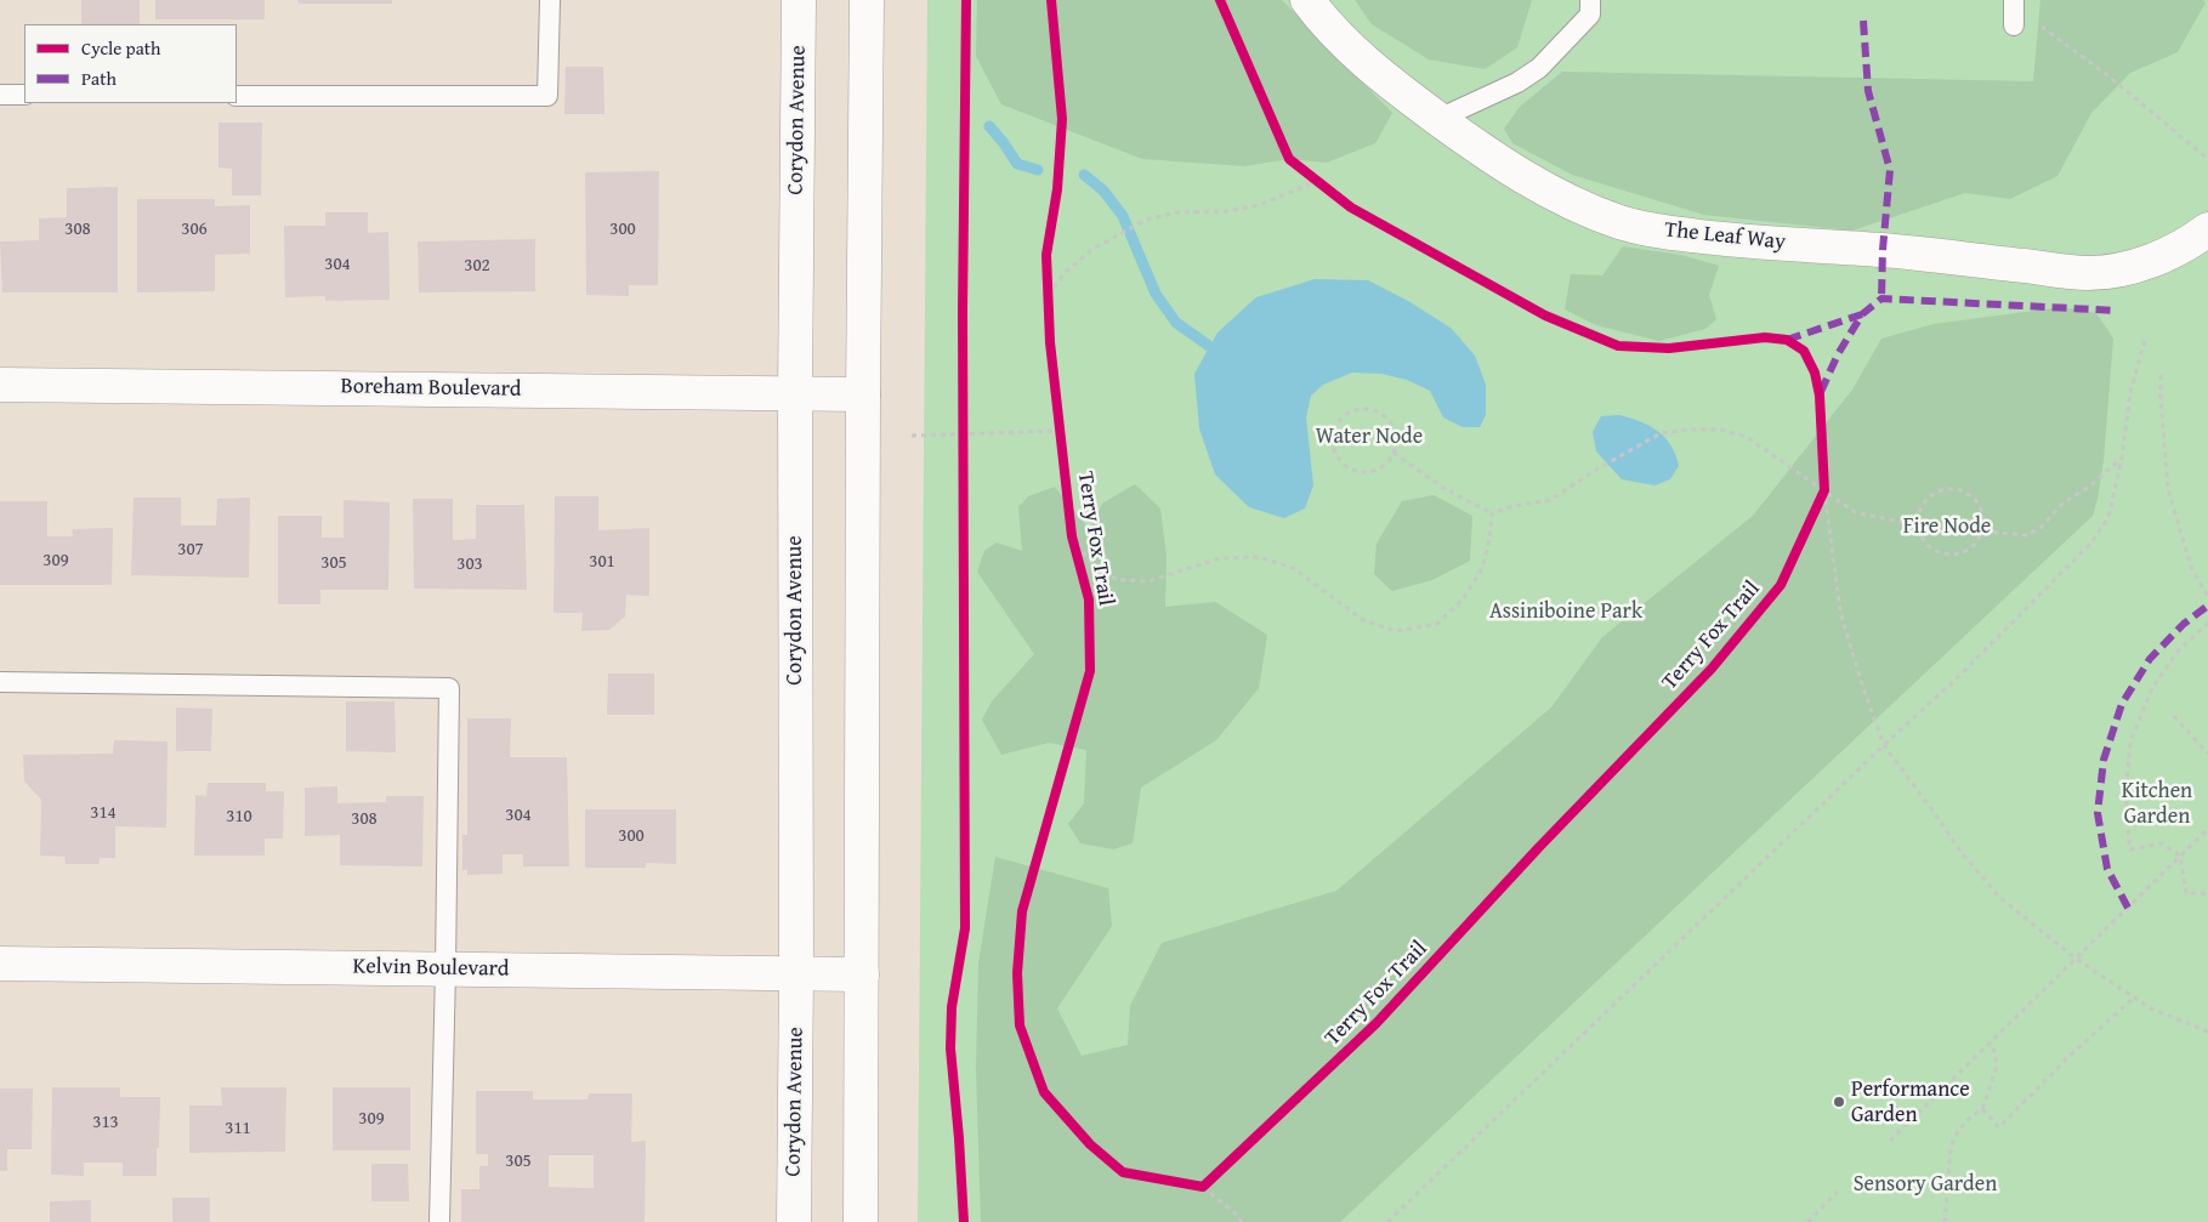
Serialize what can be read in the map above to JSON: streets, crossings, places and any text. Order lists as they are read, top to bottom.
{
  "streets": {
    "street": [
      "Corydon Avenue",
      "The Leaf Way",
      "Boreham Boulevard",
      "Kelvin Boulevard"
    ],
    "cycle path": ["Terry Fox Trail"]
  },
  "crossings": [
    ["Corydon Avenue", "Boreham Boulevard"],
    ["Corydon Avenue", "Kelvin Boulevard"]
  ],
  "parks": [
    "Water Node",
    "Fire Node",
    "Assiniboine Park",
    "Kitchen Garden",
    "Sensory Garden"
  ],
  "places": ["Performance Garden"],
  "house_numbers": [
    "308",
    "306",
    "300",
    "304",
    "302",
    "307",
    "309",
    "301",
    "305",
    "303",
    "314",
    "304",
    "310",
    "308",
    "300",
    "309",
    "313",
    "311",
    "305"
  ],
  "legend": ["Cycle path", "Path"]
}
